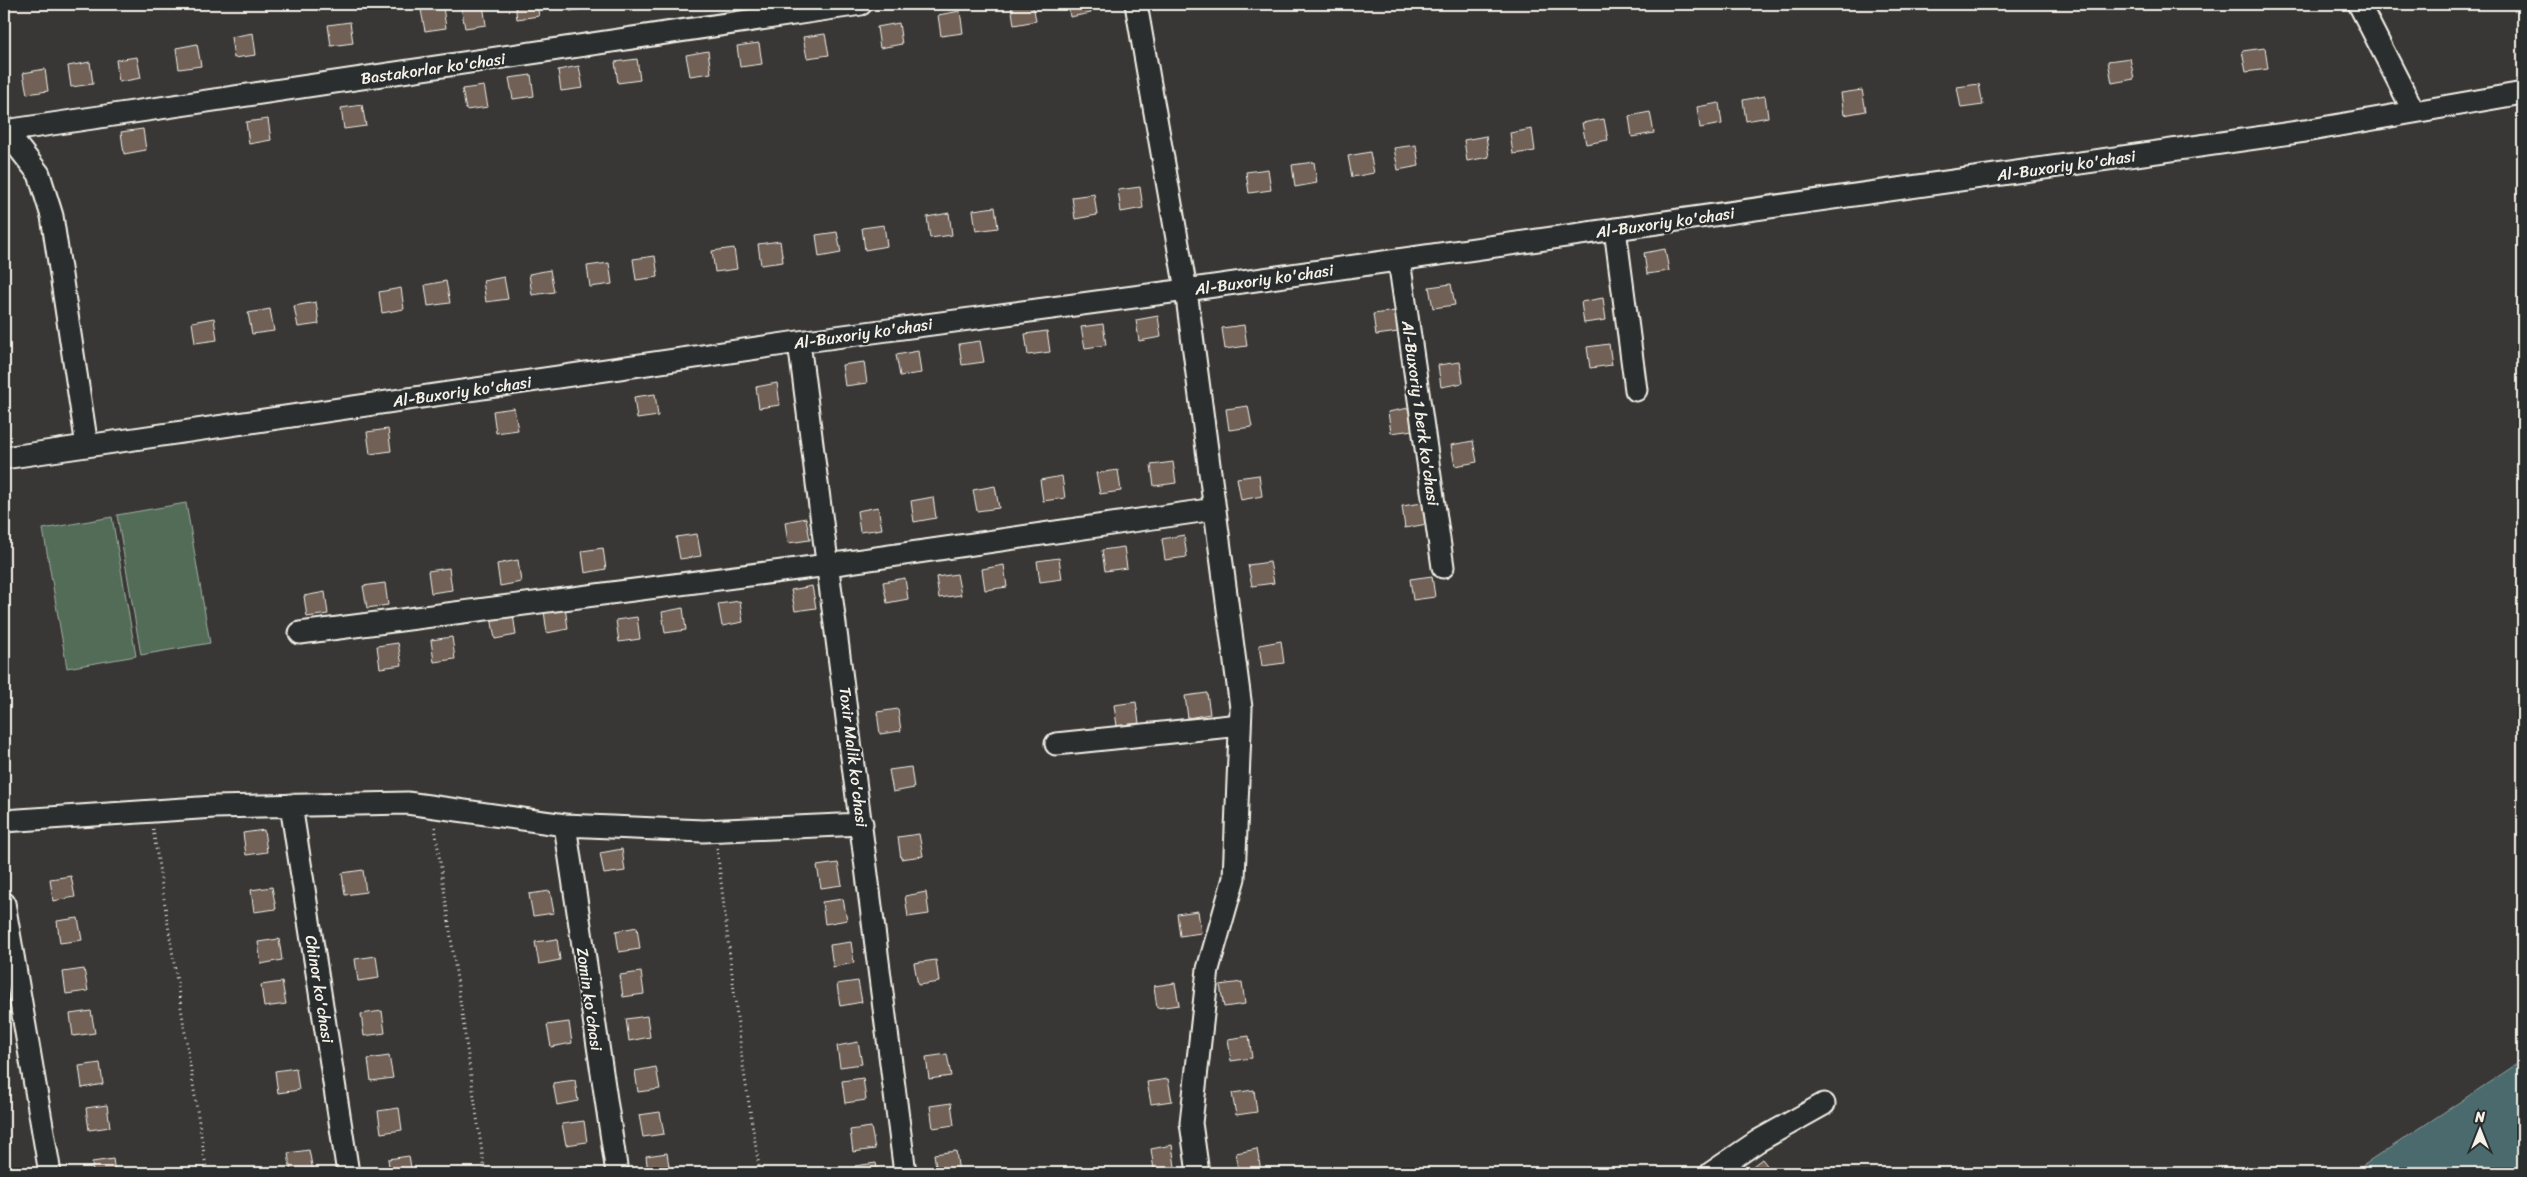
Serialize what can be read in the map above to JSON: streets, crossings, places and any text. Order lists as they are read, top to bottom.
{
  "streets": {
    "street": [
      "Bastakorlar ko'chasi",
      "Al-Buxoriy ko'chasi",
      "Al-Buxoriy 1 berk ko'chasi",
      "Toxir Malik ko'chasi",
      "Chinor ko'chasi",
      "Zomin ko'chasi"
    ]
  },
  "crossings": [
    ["Al-Buxoriy ko'chasi", "Al-Buxoriy 1 berk ko'chasi"],
    ["Al-Buxoriy ko'chasi", "Toxir Malik ko'chasi"]
  ],
  "north": "top"
}
